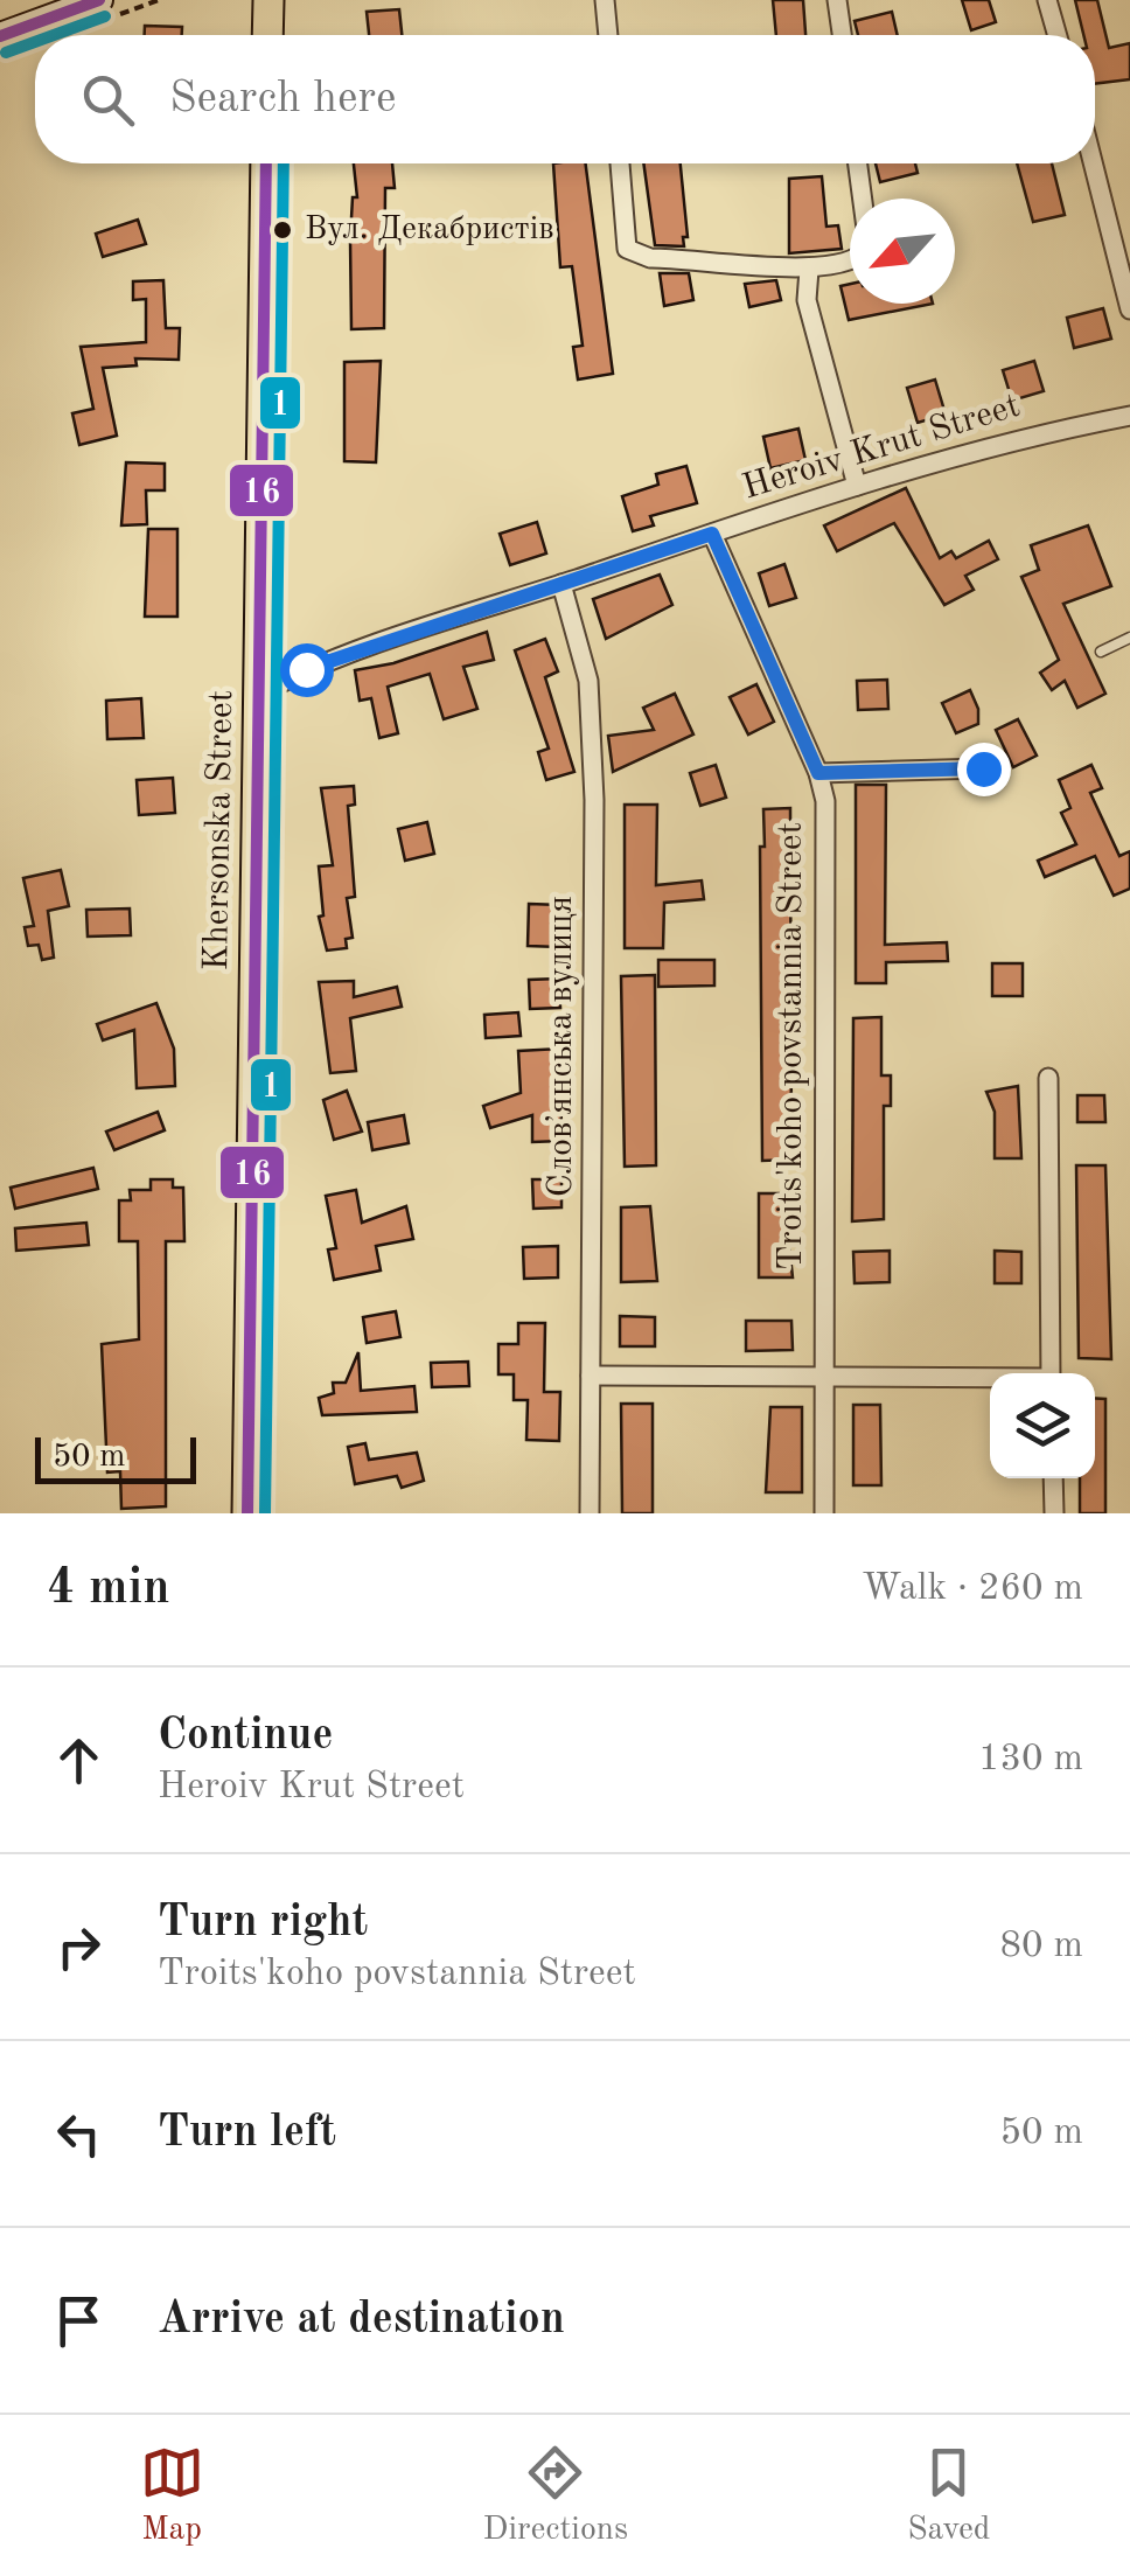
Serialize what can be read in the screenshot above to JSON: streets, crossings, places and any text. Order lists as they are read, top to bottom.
{
  "streets": {
    "main road": ["Khersonska Street"],
    "street": ["Heroiv Krut Street", "Словʼянська вулиця", "Troits'koho povstannia Street"]
  },
  "crossings": [
    ["Heroiv Krut Street", "Khersonska Street"],
    ["Heroiv Krut Street", "Словʼянська вулиця"],
    ["Heroiv Krut Street", "Troits'koho povstannia Street"]
  ],
  "places": ["Вул. Декабристів"],
  "lines": ["transit line 16", "transit line 1"],
  "scale_bar": "50 m",
  "north": "bottom left",
  "page": {
    "search": "Search here",
    "scale": "50 m",
    "heading": ["4 min", "Walk · 260 m"],
    "list": [
      ["Continue", "Heroiv Krut Street", "130 m"],
      ["Turn right", "Troits'koho povstannia Street", "80 m"],
      ["Turn left", "50 m"],
      "Arrive at destination"
    ],
    "nav": ["Map", "Directions", "Saved"]
  }
}
